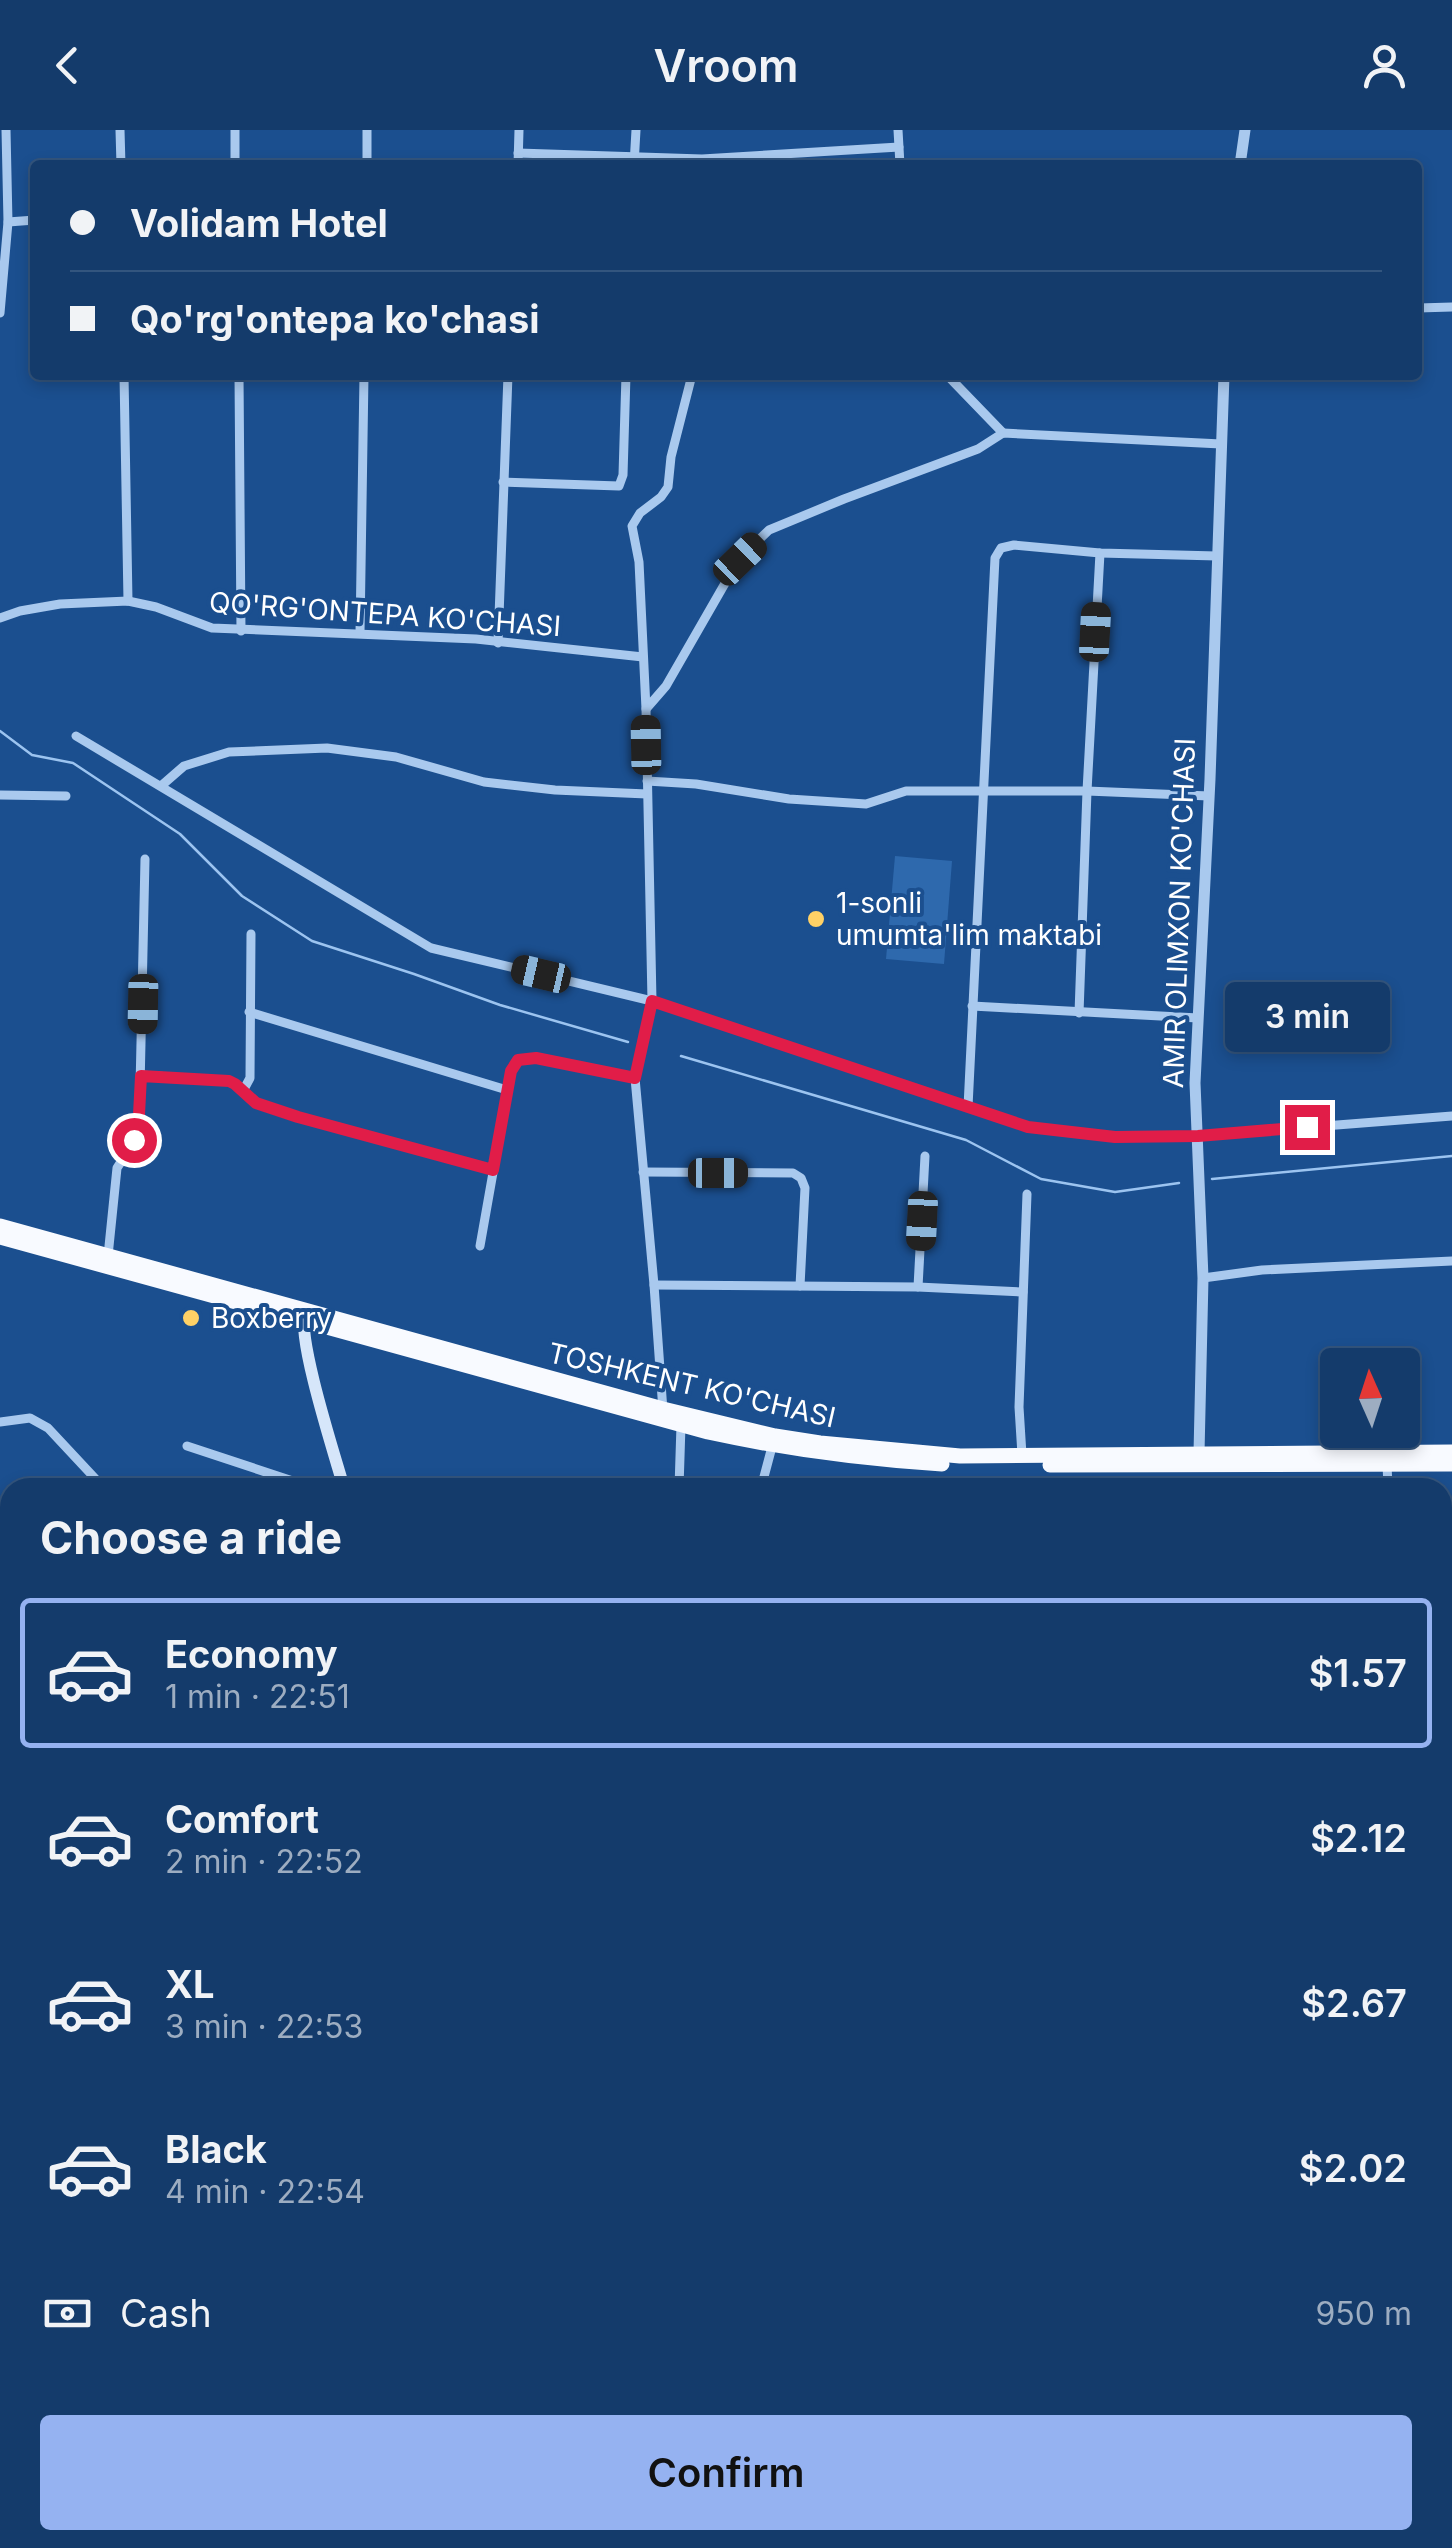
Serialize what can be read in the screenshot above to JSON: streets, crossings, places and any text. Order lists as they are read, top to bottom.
{
  "streets": {
    "highway": ["TOSHKENT KO'CHASI"],
    "street": ["QO'RG'ONTEPA KO'CHASI", "AMIR OLIMXON KO'CHASI"]
  },
  "crossings": [
    ["AMIR OLIMXON KO'CHASI", "TOSHKENT KO'CHASI"]
  ],
  "places": ["1-sonli umumta'lim maktabi", "Boxberry"],
  "north": "top",
  "page": {
    "header": "Vroom",
    "banner": ["Volidam Hotel", "Qo'rg'ontepa ko'chasi"],
    "bubble": "3 min",
    "heading": "Choose a ride",
    "list": [
      {
        "name": "Economy",
        "note": "1 min · 22:51",
        "value": "$1.57"
      },
      {
        "name": "Comfort",
        "note": "2 min · 22:52",
        "value": "$2.12"
      },
      {
        "name": "XL",
        "note": "3 min · 22:53",
        "value": "$2.67"
      },
      {
        "name": "Black",
        "note": "4 min · 22:54",
        "value": "$2.02"
      }
    ],
    "pay": ["Cash", "950 m"],
    "buttons": "Confirm"
  }
}
